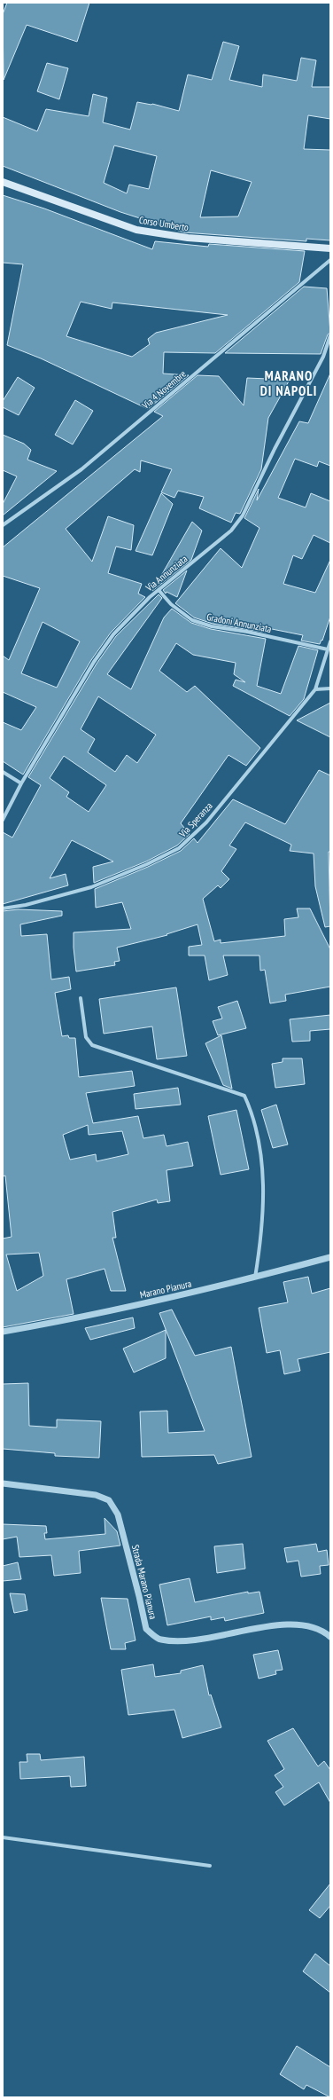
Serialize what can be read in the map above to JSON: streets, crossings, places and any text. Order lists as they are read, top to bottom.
{
  "streets": {
    "main road": ["Corso Umberto"],
    "street": [
      "Via 4 Novembre",
      "Via Annunziata",
      "Gradoni Annunziata",
      "Via Speranza",
      "Marano Pianura",
      "Strada Marano Pianura"
    ]
  },
  "crossings": [
    ["Via Annunziata", "Gradoni Annunziata"]
  ],
  "districts": ["MARANO DI NAPOLI"]
}
